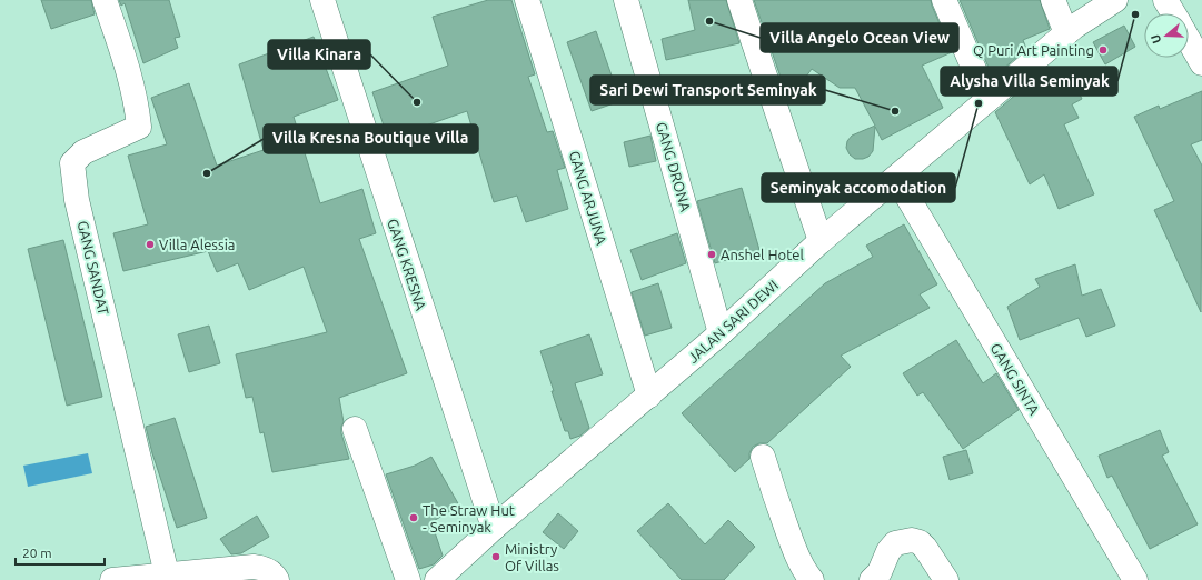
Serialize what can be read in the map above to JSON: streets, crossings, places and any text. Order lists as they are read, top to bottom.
{
  "streets": {
    "street": [
      "GANG DRONA",
      "GANG ARJUNA",
      "GANG KRESNA",
      "GANG SANDAT",
      "JALAN SARI DEWI",
      "GANG SINTA"
    ]
  },
  "crossings": [
    ["GANG DRONA", "JALAN SARI DEWI"],
    ["GANG ARJUNA", "JALAN SARI DEWI"],
    ["GANG KRESNA", "JALAN SARI DEWI"],
    ["JALAN SARI DEWI", "GANG SINTA"]
  ],
  "places": [
    "Alysha Villa Seminyak",
    "Villa Angelo Ocean View",
    "Q Puri Art Painting",
    "Villa Kinara",
    "Seminyak accomodation",
    "Sari Dewi Transport Seminyak",
    "Villa Kresna Boutique Villa",
    "Villa Alessia",
    "Anshel Hotel",
    "The Straw Hut - Seminyak",
    "Ministry Of Villas"
  ],
  "scale_bar": "20 m",
  "north": "left"
}
